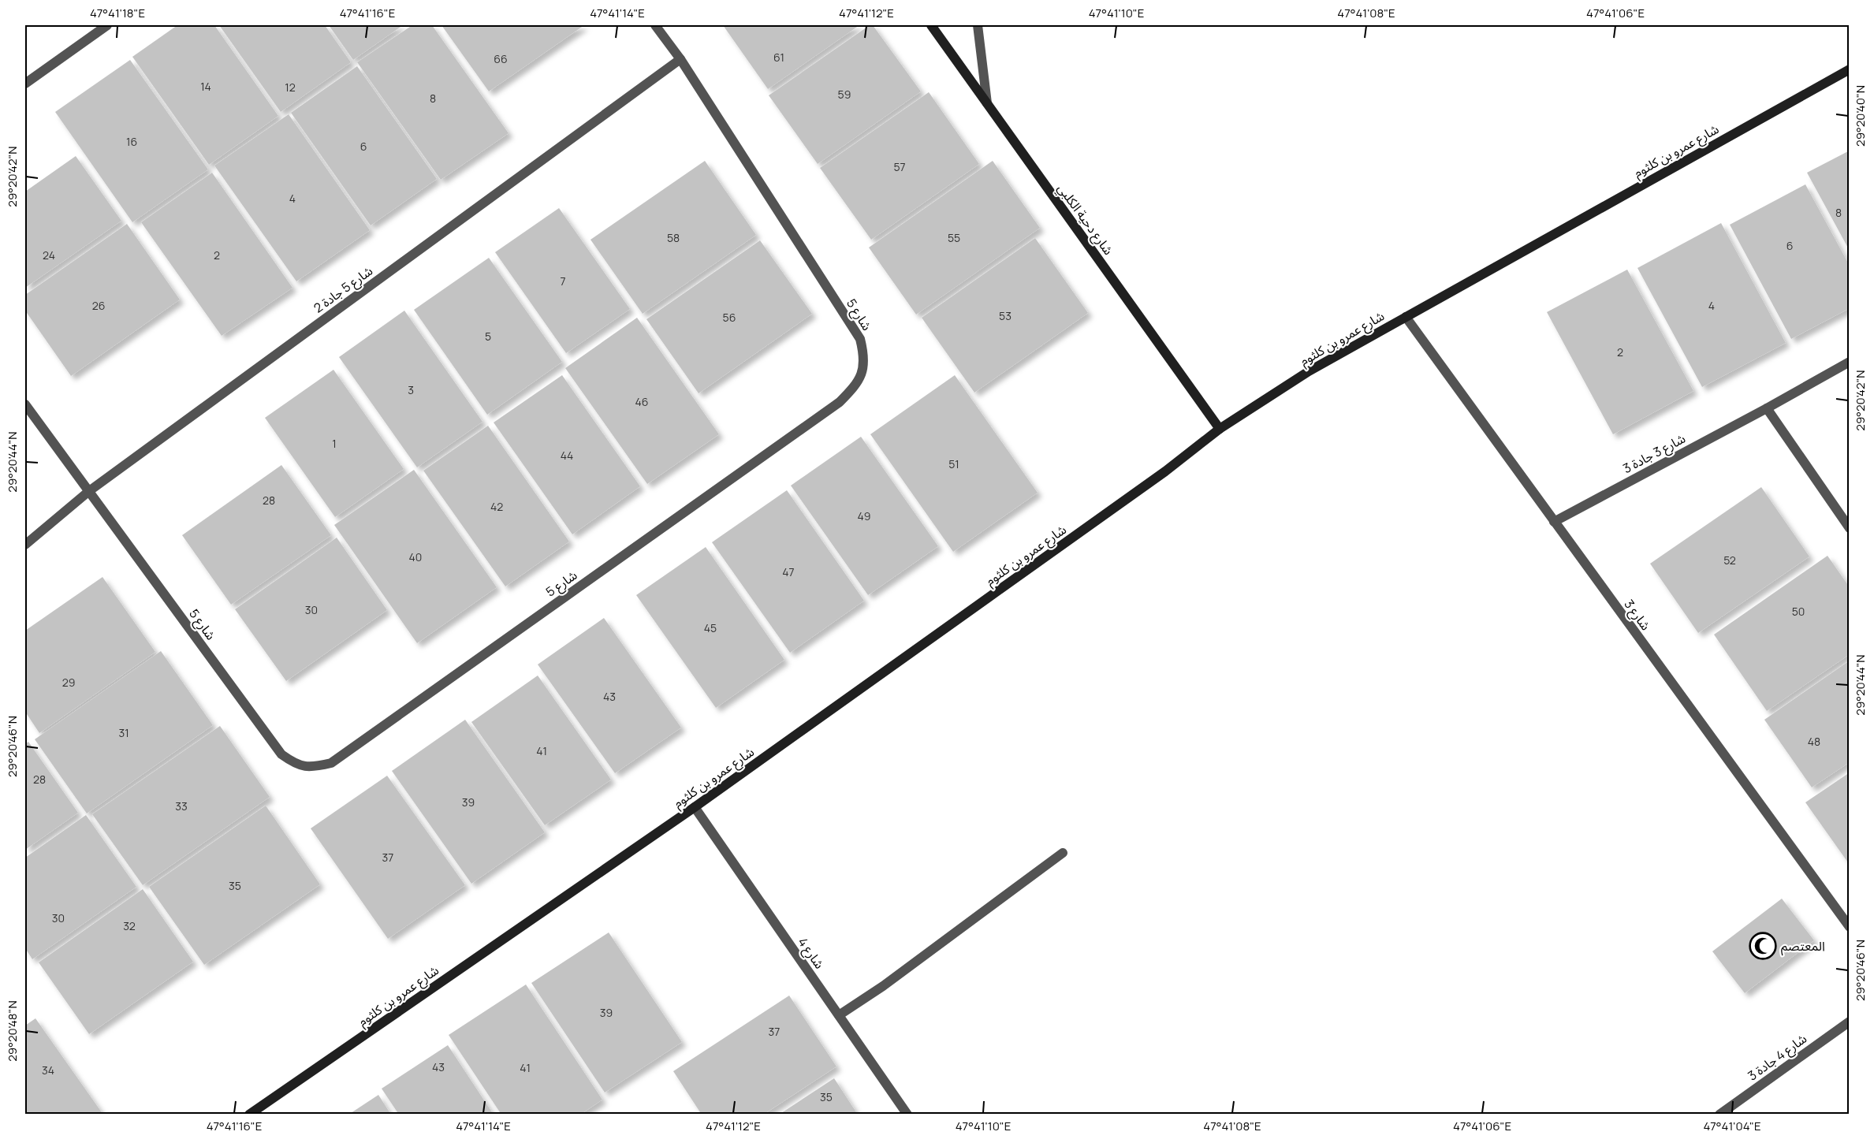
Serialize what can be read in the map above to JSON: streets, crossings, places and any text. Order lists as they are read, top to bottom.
{
  "streets": {
    "street": [
      "شارع عمرو بن كلثوم",
      "شارع دحية الكلبي",
      "شارع 5 جادة 2",
      "شارع 5",
      "شارع 3 جادة 3",
      "شارع 3",
      "شارع 4",
      "شارع 4 جادة 3"
    ]
  },
  "crossings": [
    ["شارع عمرو بن كلثوم", "شارع دحية الكلبي"],
    ["شارع عمرو بن كلثوم", "شارع 3"],
    ["شارع عمرو بن كلثوم", "شارع 4"],
    ["شارع 5 جادة 2", "شارع 5"],
    ["شارع 3 جادة 3", "شارع 3"]
  ],
  "places": {
    "mosque": ["المعتصم"]
  },
  "house_numbers": [
    "61",
    "66",
    "14",
    "12",
    "59",
    "8",
    "16",
    "6",
    "57",
    "4",
    "8",
    "58",
    "55",
    "6",
    "24",
    "2",
    "7",
    "26",
    "4",
    "53",
    "56",
    "5",
    "2",
    "3",
    "46",
    "1",
    "44",
    "51",
    "28",
    "42",
    "49",
    "40",
    "52",
    "47",
    "30",
    "50",
    "45",
    "29",
    "43",
    "31",
    "48",
    "41",
    "28",
    "39",
    "33",
    "37",
    "35",
    "30",
    "32",
    "39",
    "37",
    "43",
    "41",
    "34",
    "35"
  ],
  "coordinates": [
    "47°41'18\"E",
    "47°41'16\"E",
    "47°41'14\"E",
    "47°41'12\"E",
    "47°41'10\"E",
    "47°41'08\"E",
    "47°41'06\"E",
    "29°20'40\"N",
    "29°20'42\"N",
    "29°20'44\"N",
    "29°20'46\"N",
    "29°20'48\"N",
    "47°41'04\"E"
  ]
}
